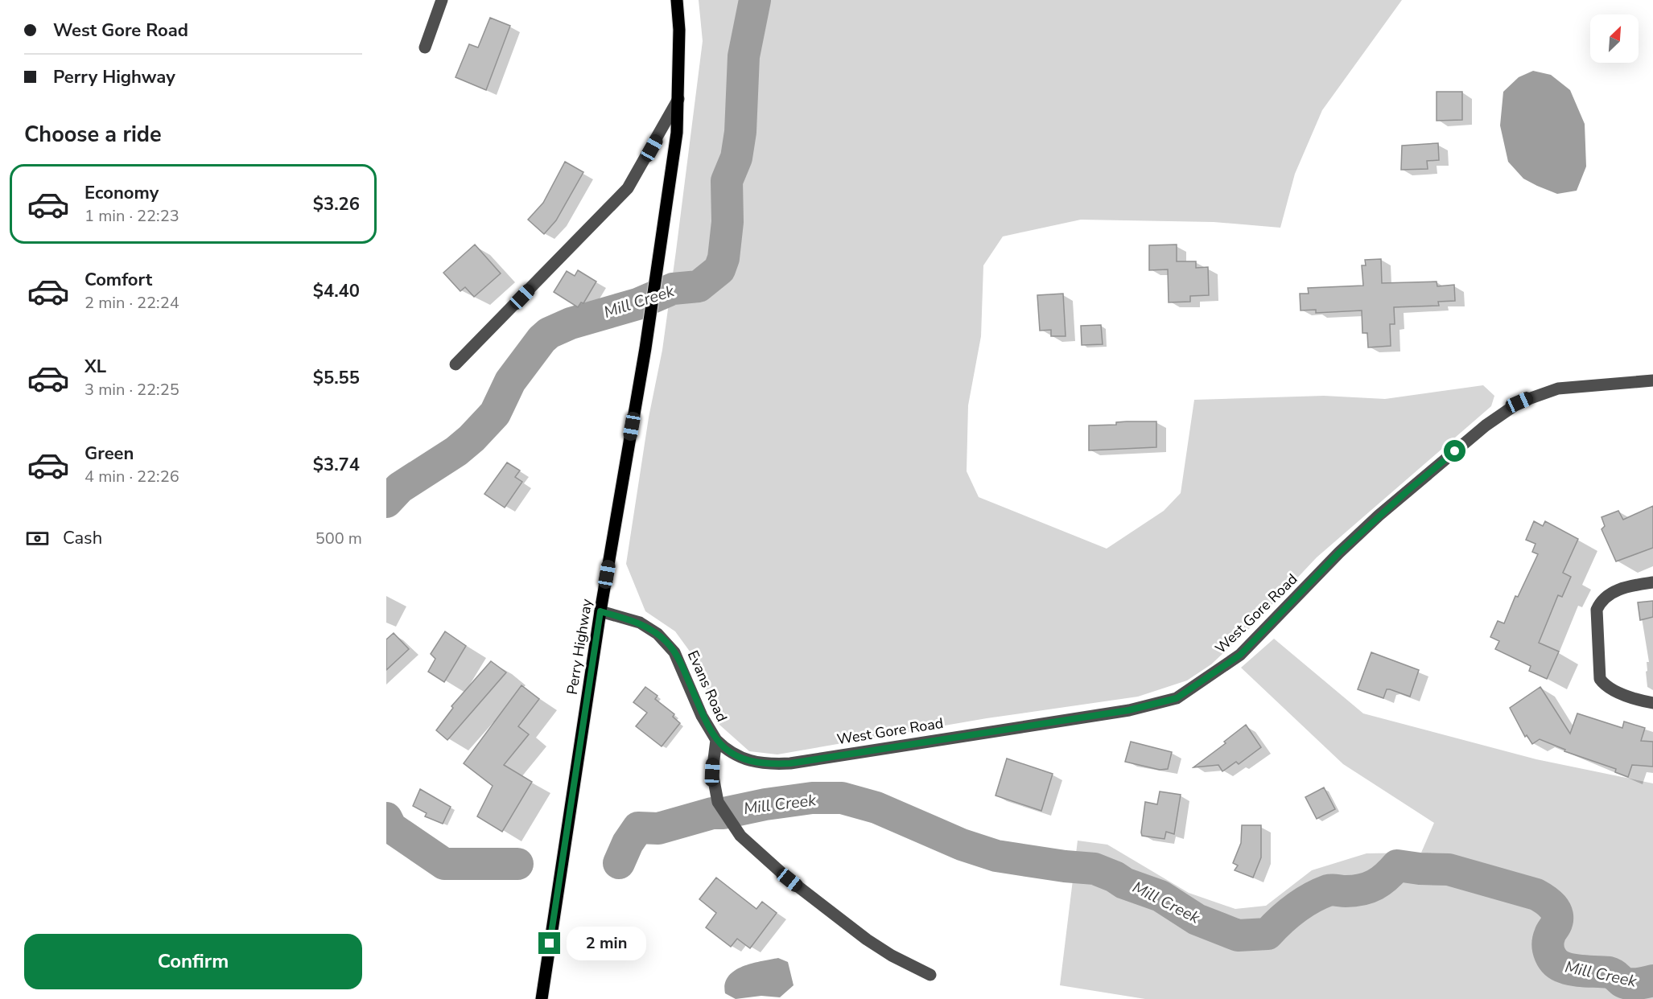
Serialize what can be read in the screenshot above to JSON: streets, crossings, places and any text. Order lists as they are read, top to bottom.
{
  "streets": {
    "main road": ["Perry Highway"],
    "street": ["West Gore Road", "Evans Road"]
  },
  "crossings": [
    ["West Gore Road", "Evans Road"],
    ["Perry Highway", "Evans Road"]
  ],
  "water": ["Mill Creek"],
  "north": "top right",
  "page": {
    "banner": ["West Gore Road", "Perry Highway"],
    "heading": "Choose a ride",
    "list": [
      {
        "name": "Economy",
        "note": "1 min · 22:23",
        "value": "$3.26"
      },
      {
        "name": "Comfort",
        "note": "2 min · 22:24",
        "value": "$4.40"
      },
      {
        "name": "XL",
        "note": "3 min · 22:25",
        "value": "$5.55"
      },
      {
        "name": "Green",
        "note": "4 min · 22:26",
        "value": "$3.74"
      }
    ],
    "pay": ["Cash", "500 m"],
    "buttons": "Confirm",
    "bubble": "2 min"
  }
}
